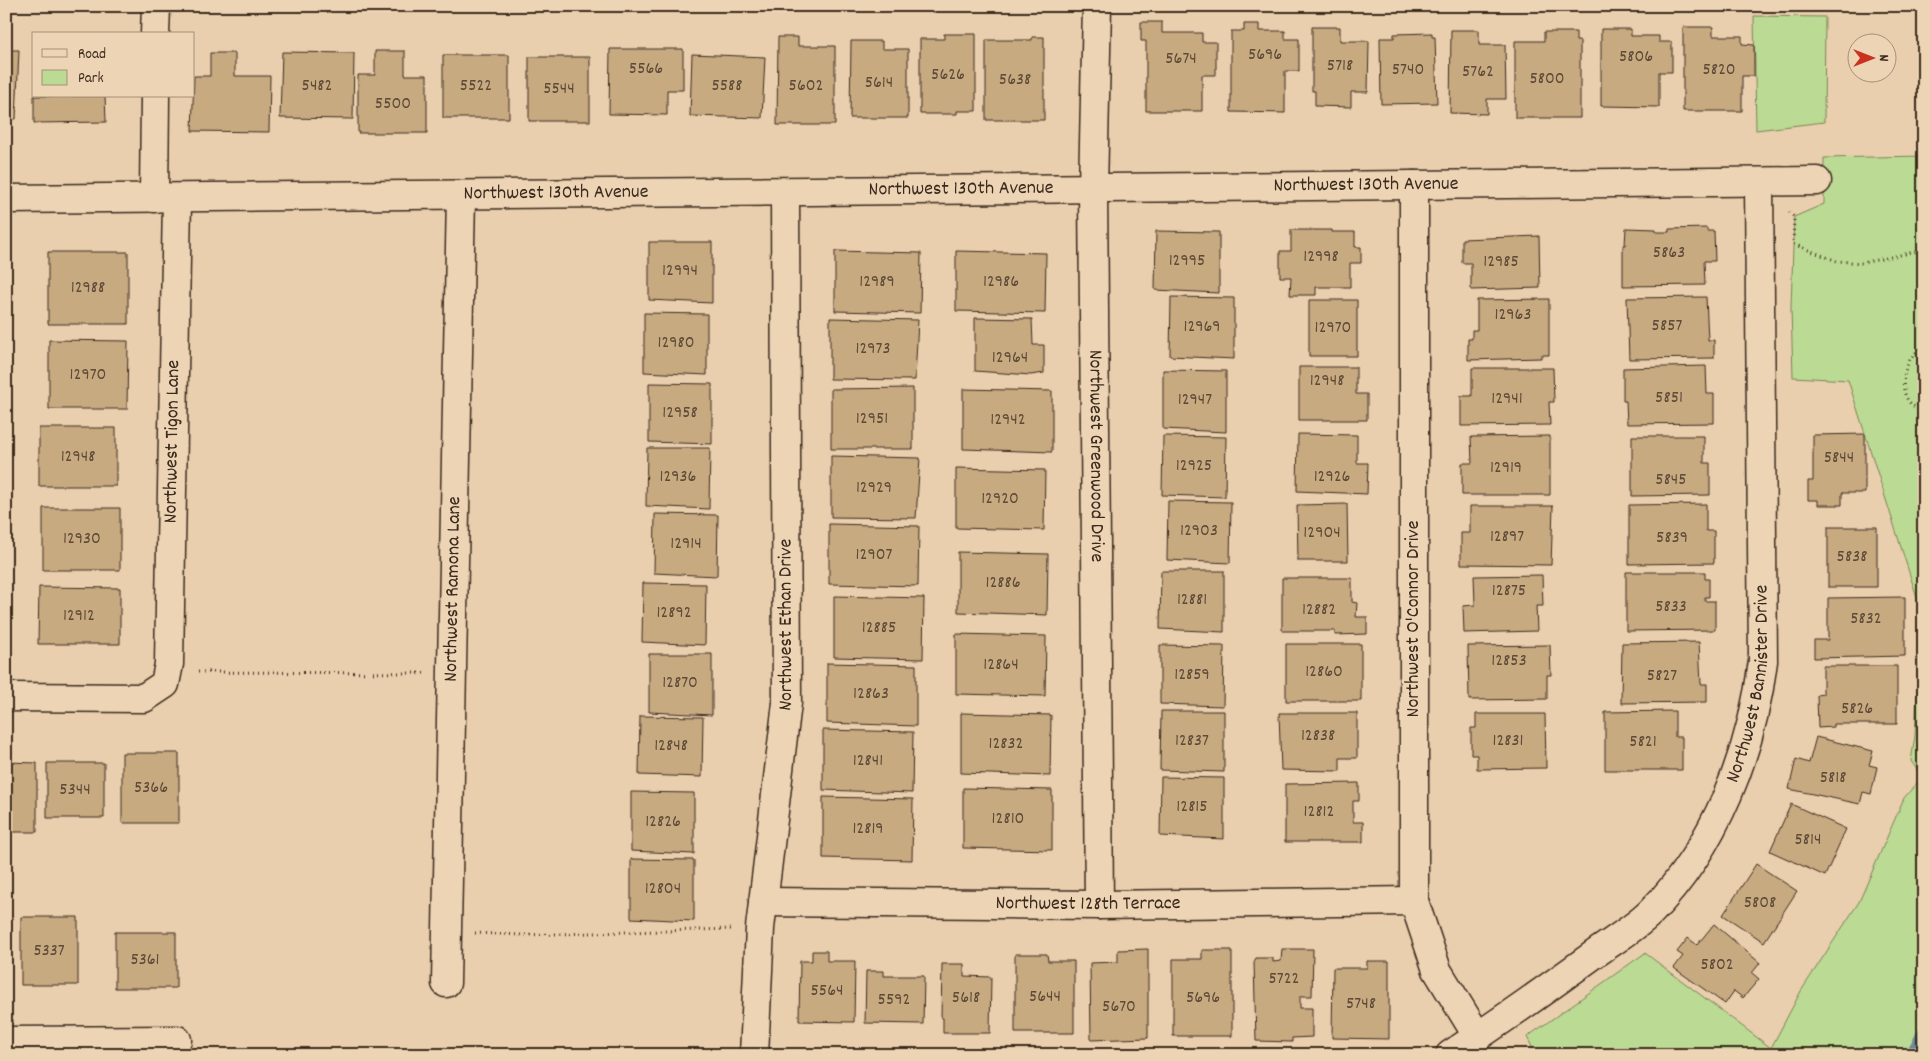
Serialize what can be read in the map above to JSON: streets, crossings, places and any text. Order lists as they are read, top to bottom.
{
  "streets": {
    "street": [
      "Northwest 130th Avenue",
      "Northwest Tigon Lane",
      "Northwest Greenwood Drive",
      "Northwest Ramona Lane",
      "Northwest O'Connor Drive",
      "Northwest Ethan Drive",
      "Northwest Bannister Drive",
      "Northwest 128th Terrace"
    ]
  },
  "crossings": [
    ["Northwest 130th Avenue", "Northwest Tigon Lane"],
    ["Northwest 130th Avenue", "Northwest Greenwood Drive"],
    ["Northwest 130th Avenue", "Northwest Ramona Lane"],
    ["Northwest 130th Avenue", "Northwest O'Connor Drive"],
    ["Northwest 130th Avenue", "Northwest Ethan Drive"],
    ["Northwest 130th Avenue", "Northwest Bannister Drive"],
    ["Northwest Greenwood Drive", "Northwest 128th Terrace"],
    ["Northwest O'Connor Drive", "Northwest Bannister Drive"],
    ["Northwest O'Connor Drive", "Northwest 128th Terrace"],
    ["Northwest Ethan Drive", "Northwest 128th Terrace"]
  ],
  "house_numbers": [
    "5696",
    "5806",
    "5674",
    "5718",
    "5566",
    "5740",
    "5820",
    "5762",
    "5626",
    "5800",
    "5638",
    "5614",
    "5482",
    "5522",
    "5588",
    "5602",
    "5544",
    "5500",
    "5863",
    "12998",
    "12995",
    "12985",
    "12994",
    "12989",
    "12986",
    "12988",
    "12963",
    "5857",
    "12969",
    "12970",
    "12980",
    "12973",
    "12964",
    "12970",
    "12948",
    "5851",
    "12941",
    "12947",
    "12958",
    "12951",
    "12942",
    "12948",
    "5844",
    "12925",
    "12919",
    "12936",
    "12926",
    "5845",
    "12929",
    "12920",
    "12903",
    "12904",
    "12897",
    "5839",
    "12930",
    "12914",
    "12907",
    "5838",
    "12886",
    "12875",
    "12881",
    "5833",
    "12882",
    "12892",
    "12912",
    "5832",
    "12885",
    "12853",
    "12864",
    "12860",
    "12859",
    "5827",
    "12870",
    "12863",
    "5826",
    "12838",
    "12837",
    "12831",
    "5821",
    "12832",
    "12848",
    "12841",
    "5818",
    "5366",
    "5344",
    "12815",
    "12812",
    "12810",
    "12826",
    "12819",
    "5814",
    "12804",
    "5808",
    "5337",
    "5361",
    "5802",
    "5722",
    "5564",
    "5644",
    "5618",
    "5696",
    "5592",
    "5748",
    "5670"
  ],
  "legend": ["Road", "Park"],
  "north": "right"
}
